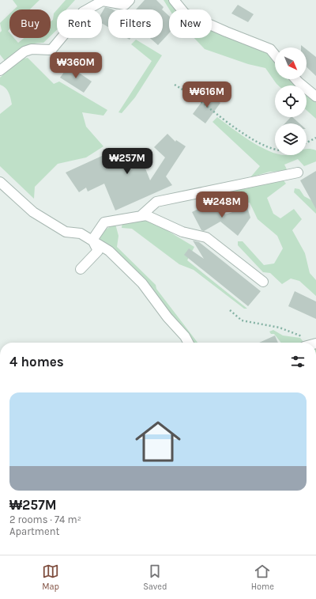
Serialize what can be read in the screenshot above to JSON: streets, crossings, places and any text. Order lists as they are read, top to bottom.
{
  "north": "bottom right",
  "page": {
    "chip": [
      "Buy",
      "Rent",
      "Filters",
      "New"
    ],
    "price": [
      "₩360M",
      "₩616M",
      "₩257M",
      "₩248M"
    ],
    "heading": "4 homes",
    "list": [
      {
        "name": "₩257M",
        "note": "2 rooms · 74 m² · Apartment"
      }
    ],
    "tabs": ["Map", "Saved", "Home"]
  }
}
